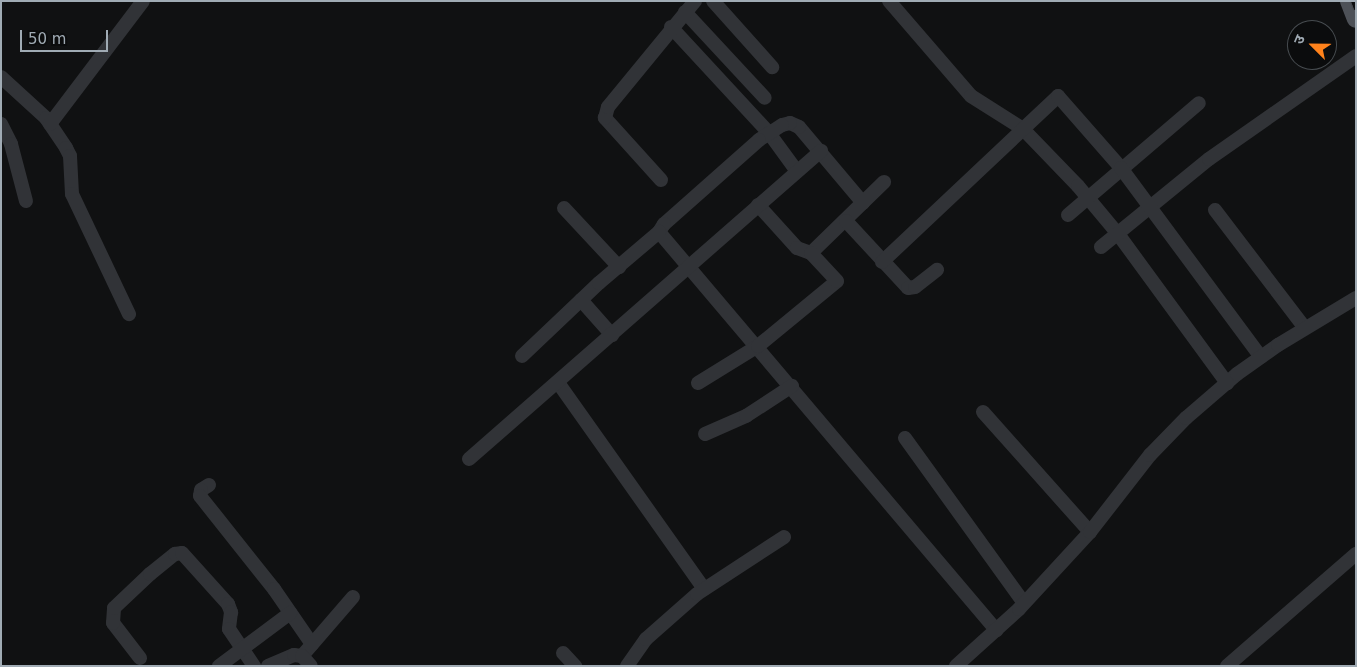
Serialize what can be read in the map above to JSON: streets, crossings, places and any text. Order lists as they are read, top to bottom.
{
  "scale_bar": "50 m",
  "north": "top left"
}
